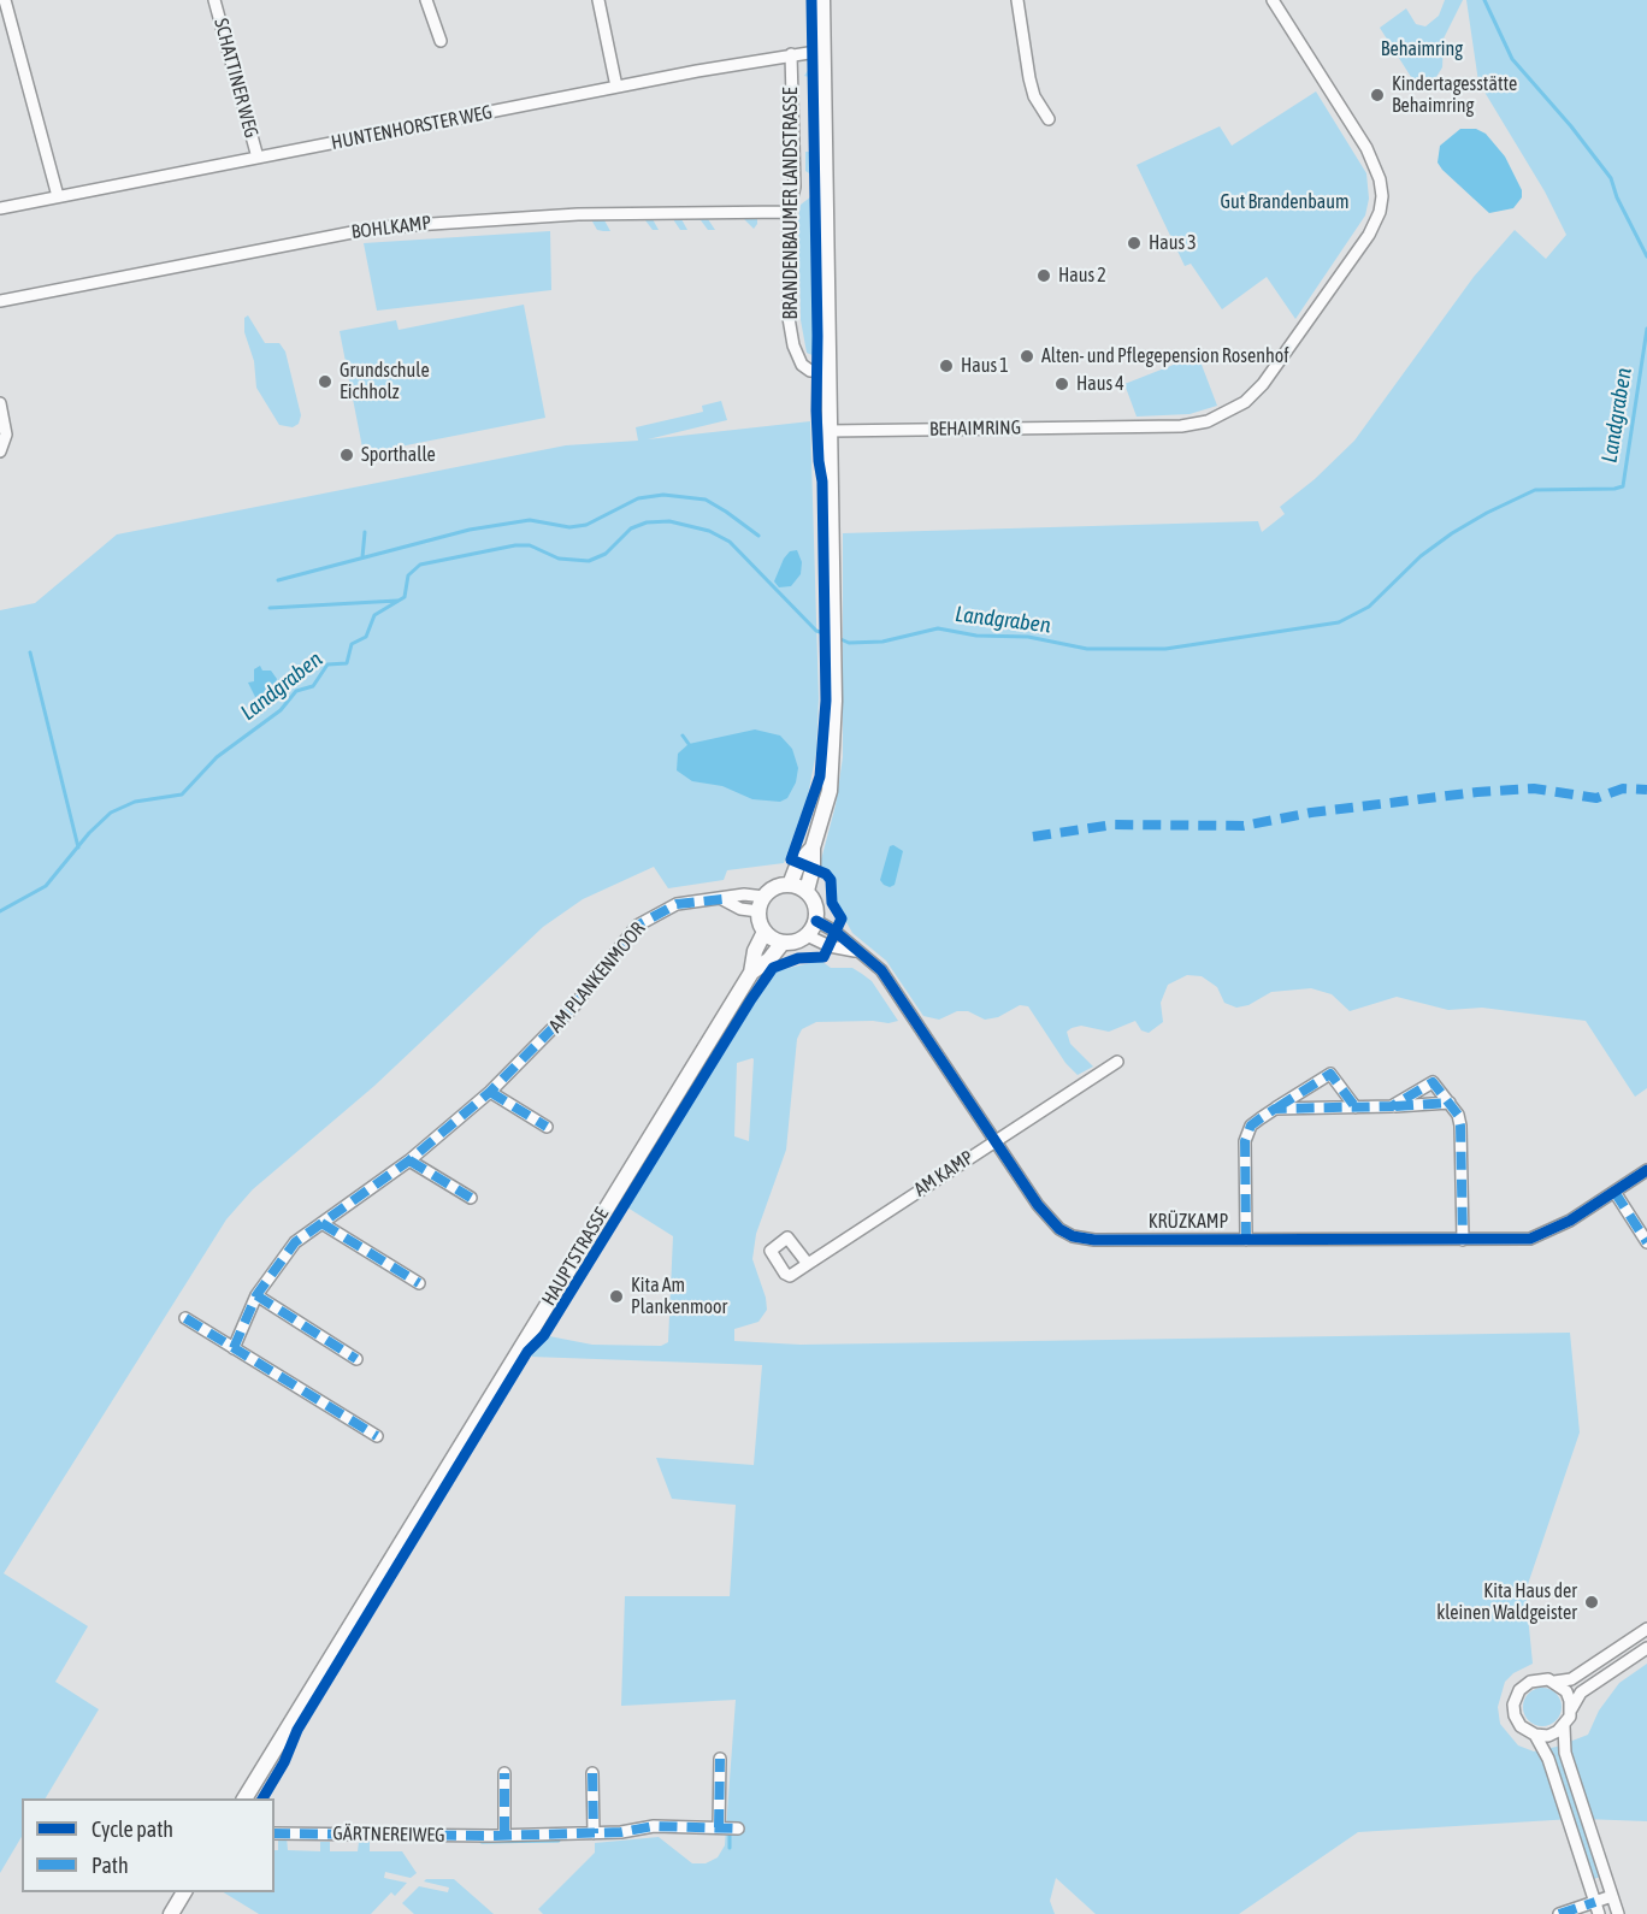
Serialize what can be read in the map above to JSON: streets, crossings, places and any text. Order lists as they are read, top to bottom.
{
  "streets": {
    "main road": ["BRANDENBAUMER LANDSTRASSE", "HAUPTSTRASSE"],
    "street": [
      "SCHATTINER WEG",
      "HUNTENHORSTER WEG",
      "BOHLKAMP",
      "BEHAIMRING",
      "AM PLANKENMOOR",
      "AM KAMP",
      "KRÜZKAMP",
      "GÄRTNEREIWEG"
    ]
  },
  "crossings": [
    ["SCHATTINER WEG", "HUNTENHORSTER WEG"],
    ["HUNTENHORSTER WEG", "BRANDENBAUMER LANDSTRASSE"],
    ["BRANDENBAUMER LANDSTRASSE", "BOHLKAMP"],
    ["BRANDENBAUMER LANDSTRASSE", "BEHAIMRING"],
    ["AM PLANKENMOOR", "KRÜZKAMP"],
    ["AM PLANKENMOOR", "HAUPTSTRASSE"],
    ["AM KAMP", "KRÜZKAMP"],
    ["KRÜZKAMP", "HAUPTSTRASSE"]
  ],
  "water": ["Landgraben"],
  "parks": ["Behaimring", "Gut Brandenbaum"],
  "places": [
    "Kindertagesstätte Behaimring",
    "Haus 3",
    "Haus 2",
    "Alten- und Pflegepension Rosenhof",
    "Haus 1",
    "Grundschule Eichholz",
    "Haus 4",
    "Sporthalle",
    "Kita Am Plankenmoor",
    "Kita Haus der kleinen Waldgeister"
  ],
  "legend": ["Cycle path", "Path"]
}
